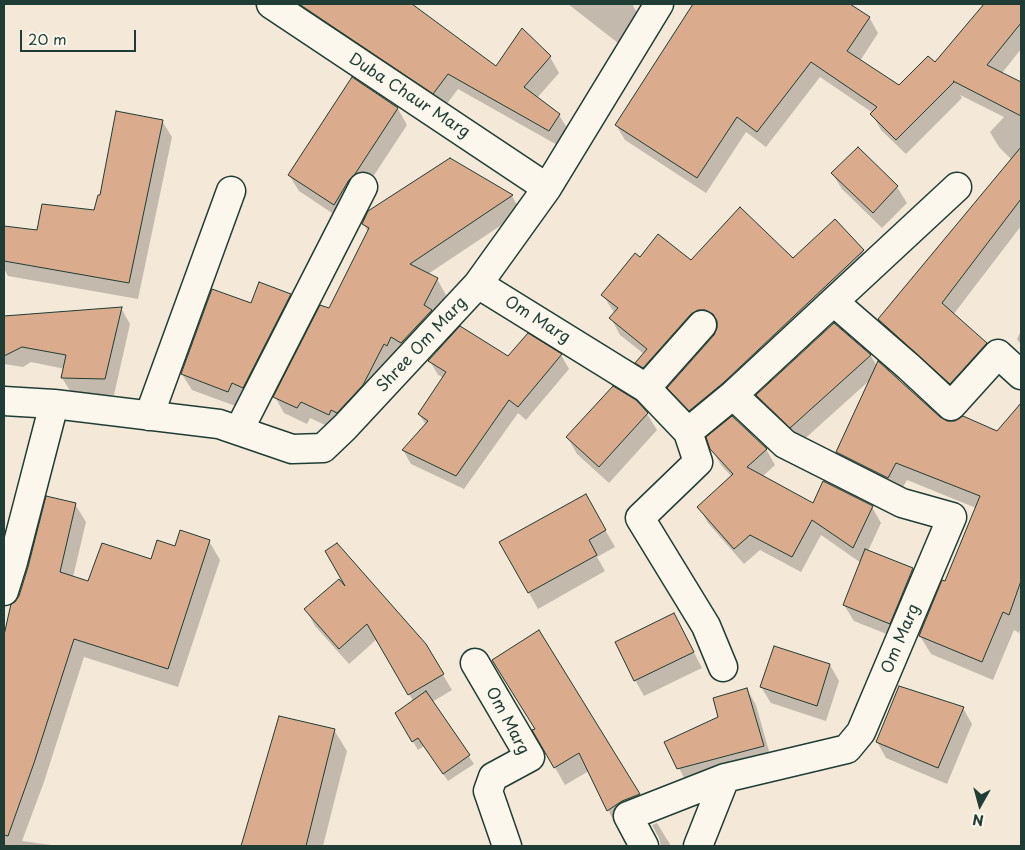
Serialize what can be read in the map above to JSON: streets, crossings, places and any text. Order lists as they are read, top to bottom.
{
  "streets": {
    "street": ["Duba Chaur Marg", "Om Marg", "Shree Om Marg"]
  },
  "crossings": [
    ["Duba Chaur Marg", "Shree Om Marg"],
    ["Om Marg", "Shree Om Marg"]
  ],
  "scale_bar": "20 m",
  "north": "bottom"
}
